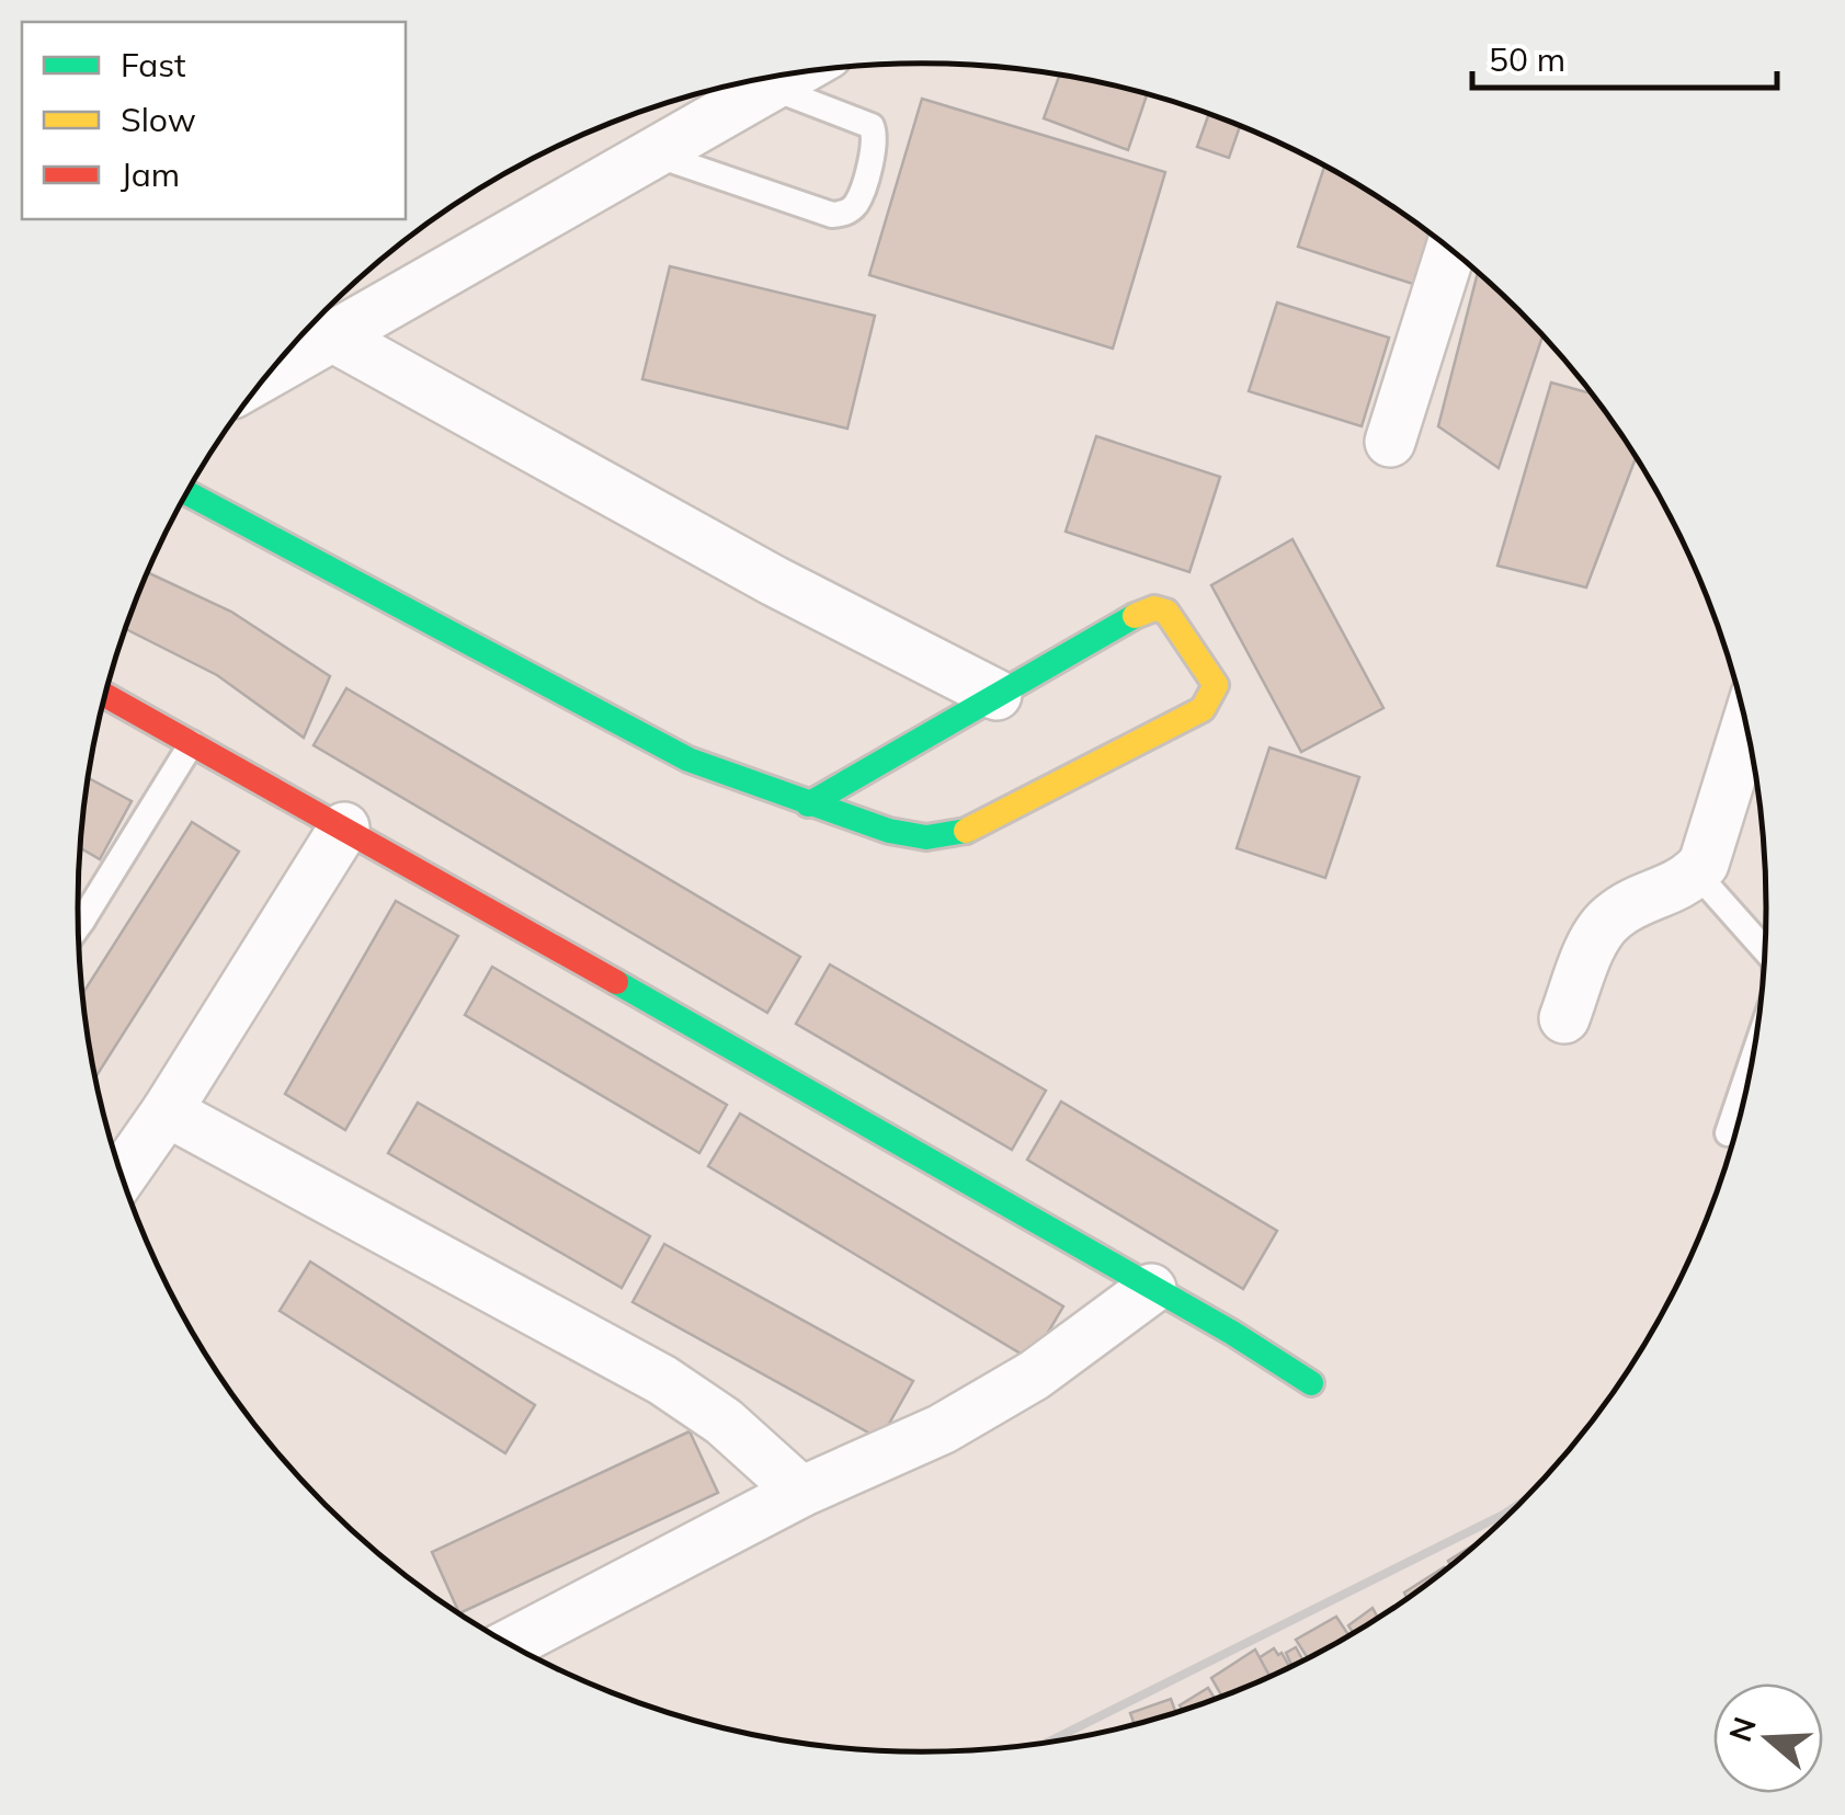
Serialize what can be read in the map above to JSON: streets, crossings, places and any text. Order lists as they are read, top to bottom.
{
  "legend": ["Fast", "Slow", "Jam"],
  "scale_bar": "50 m",
  "north": "left"
}
